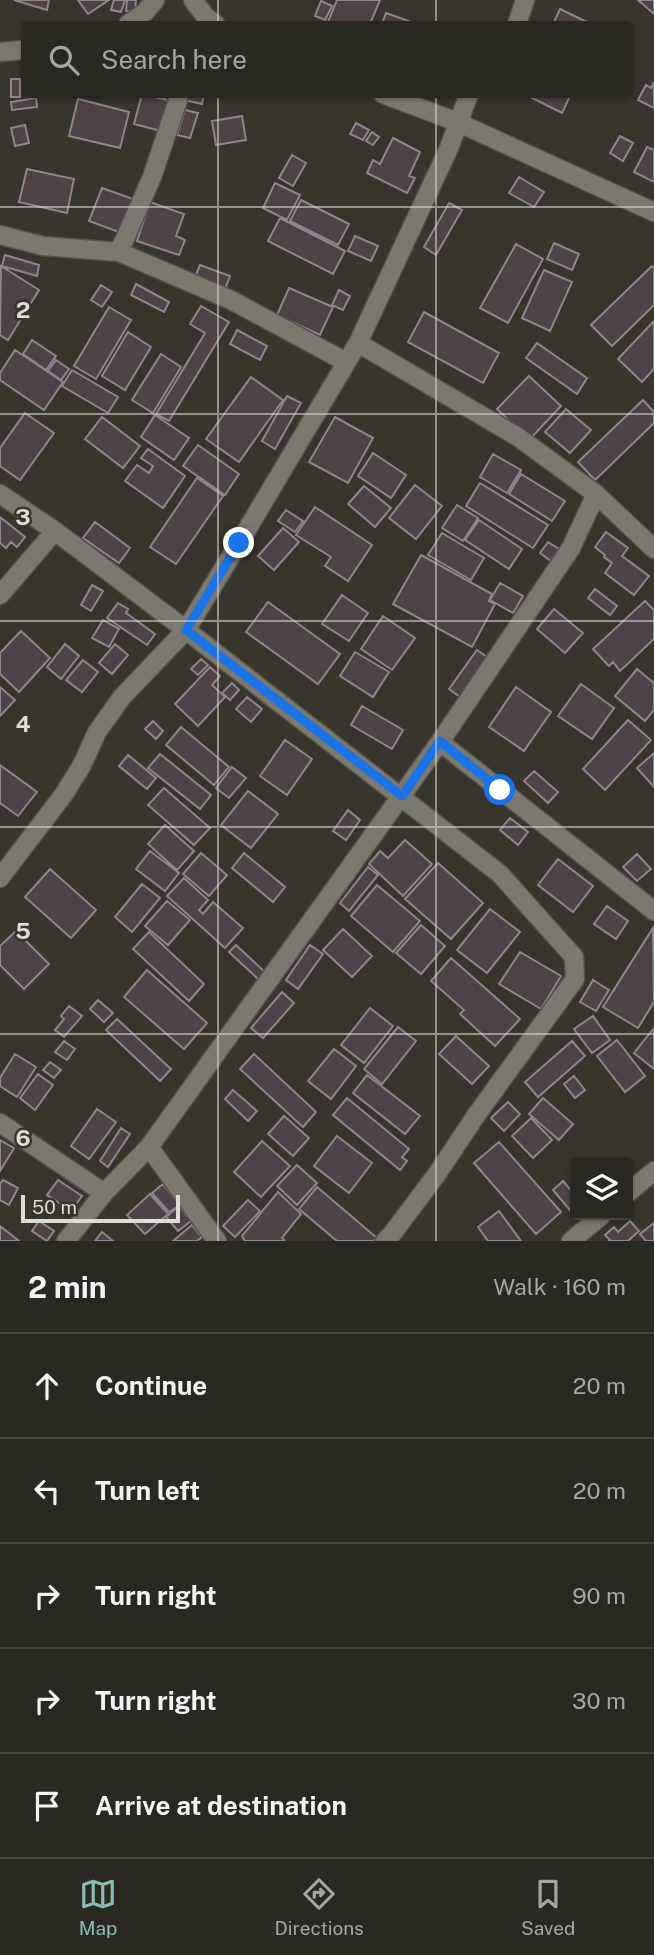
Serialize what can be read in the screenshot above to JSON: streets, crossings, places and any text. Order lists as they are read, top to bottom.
{
  "scale_bar": "50 m",
  "page": {
    "search": "Search here",
    "scale": "50 m",
    "heading": ["2 min", "Walk · 160 m"],
    "list": [
      ["Continue", "20 m"],
      ["Turn left", "20 m"],
      ["Turn right", "90 m"],
      ["Turn right", "30 m"],
      "Arrive at destination"
    ],
    "nav": ["Map", "Directions", "Saved"]
  },
  "grid": {
    "rows": [
      "2",
      "3",
      "4",
      "5",
      "6"
    ]
  }
}
